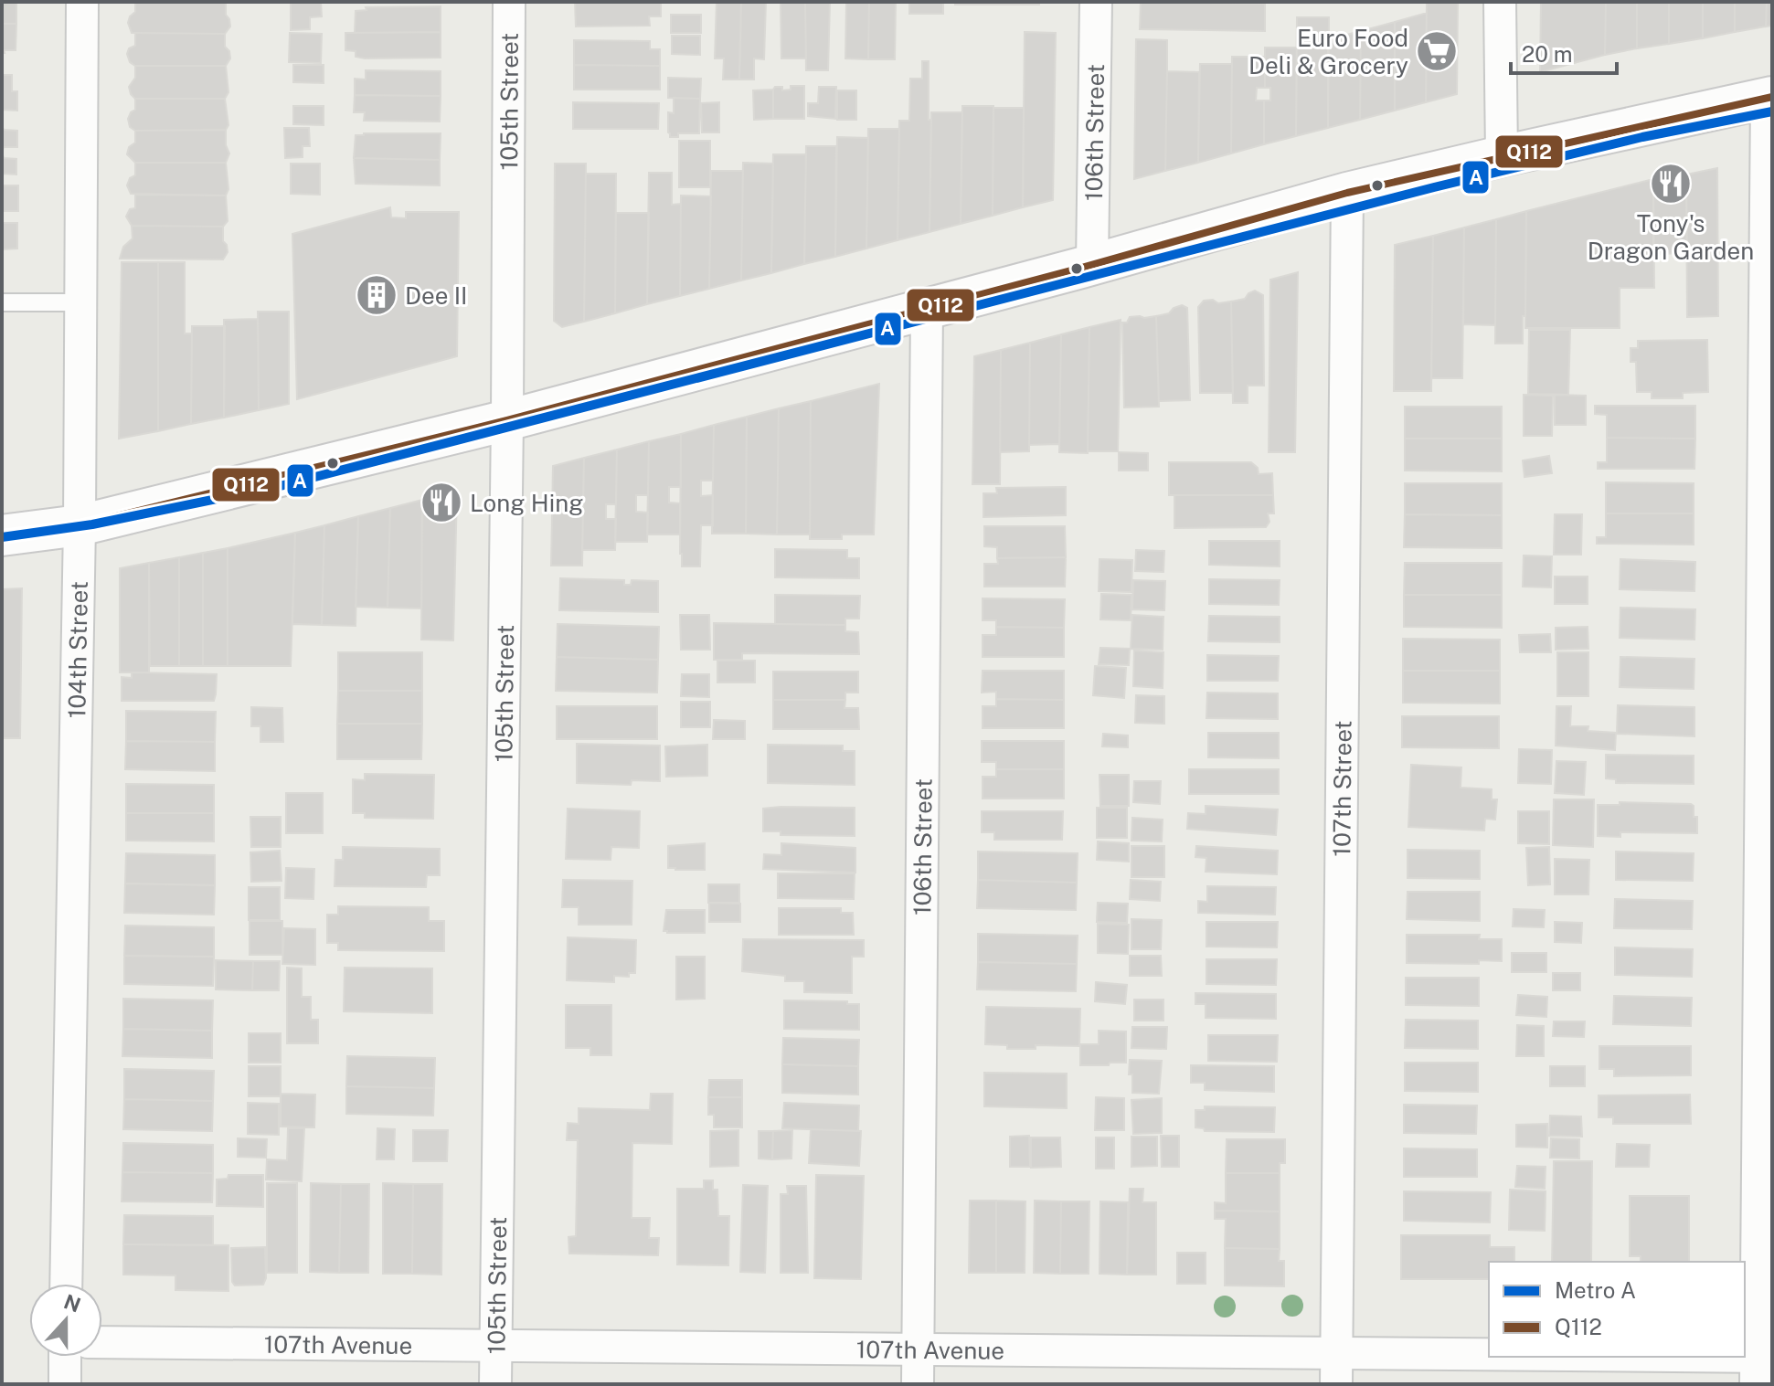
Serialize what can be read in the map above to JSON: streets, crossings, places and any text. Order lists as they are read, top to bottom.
{
  "streets": {
    "street": [
      "105th Street",
      "106th Street",
      "104th Street",
      "107th Street",
      "107th Avenue"
    ]
  },
  "crossings": [
    ["105th Street", "107th Avenue"],
    ["106th Street", "107th Avenue"],
    ["107th Street", "107th Avenue"]
  ],
  "places": {
    "supermarket": ["Euro Food Deli & Grocery"],
    "restaurant": ["Tony's Dragon Garden", "Long Hing"],
    "building": ["Dee II"]
  },
  "lines": ["transit line Q112", "metro line A"],
  "legend": ["Metro A", "Q112"],
  "scale_bar": "20 m",
  "north": "top"
}
